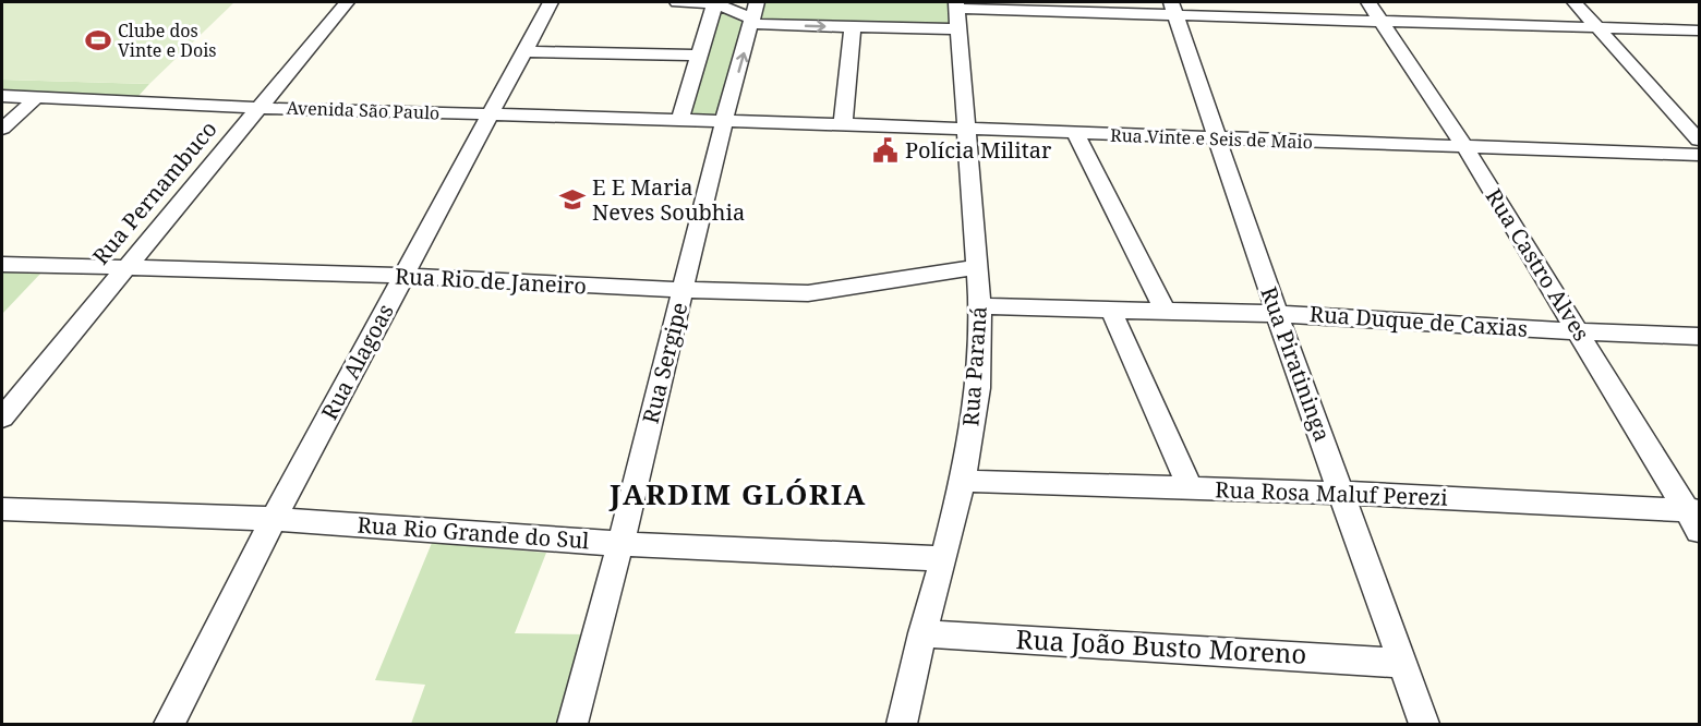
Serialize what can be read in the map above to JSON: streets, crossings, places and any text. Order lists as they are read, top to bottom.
{
  "streets": {
    "street": [
      "Avenida São Paulo",
      "Rua Vinte e Seis de Maio",
      "Rua Pernambuco",
      "Rua Castro Alves",
      "Rua Rio de Janeiro",
      "Rua Duque de Caxias",
      "Rua Alagoas",
      "Rua Sergipe",
      "Rua Piratininga",
      "Rua Paraná",
      "Rua Rosa Maluf Perezi",
      "Rua Rio Grande do Sul",
      "Rua João Busto Moreno"
    ]
  },
  "crossings": [
    ["Avenida São Paulo", "Rua Vinte e Seis de Maio"],
    ["Avenida São Paulo", "Rua Pernambuco"],
    ["Avenida São Paulo", "Rua Alagoas"],
    ["Avenida São Paulo", "Rua Sergipe"],
    ["Rua Vinte e Seis de Maio", "Rua Castro Alves"],
    ["Rua Vinte e Seis de Maio", "Rua Sergipe"],
    ["Rua Vinte e Seis de Maio", "Rua Piratininga"],
    ["Rua Vinte e Seis de Maio", "Rua Paraná"],
    ["Rua Pernambuco", "Rua Rio de Janeiro"],
    ["Rua Castro Alves", "Rua Duque de Caxias"],
    ["Rua Castro Alves", "Rua Rosa Maluf Perezi"],
    ["Rua Rio de Janeiro", "Rua Alagoas"],
    ["Rua Rio de Janeiro", "Rua Sergipe"],
    ["Rua Rio de Janeiro", "Rua Paraná"],
    ["Rua Duque de Caxias", "Rua Piratininga"],
    ["Rua Duque de Caxias", "Rua Paraná"],
    ["Rua Alagoas", "Rua Rio Grande do Sul"],
    ["Rua Sergipe", "Rua Rio Grande do Sul"],
    ["Rua Piratininga", "Rua Rosa Maluf Perezi"],
    ["Rua Piratininga", "Rua João Busto Moreno"],
    ["Rua Paraná", "Rua Rosa Maluf Perezi"],
    ["Rua Paraná", "Rua Rio Grande do Sul"],
    ["Rua Paraná", "Rua João Busto Moreno"]
  ],
  "districts": ["JARDIM GLÓRIA"],
  "places": {
    "sports": ["Clube dos Vinte e Dois"],
    "public building": ["Polícia Militar"],
    "school or university": ["E E Maria Neves Soubhia"]
  }
}
